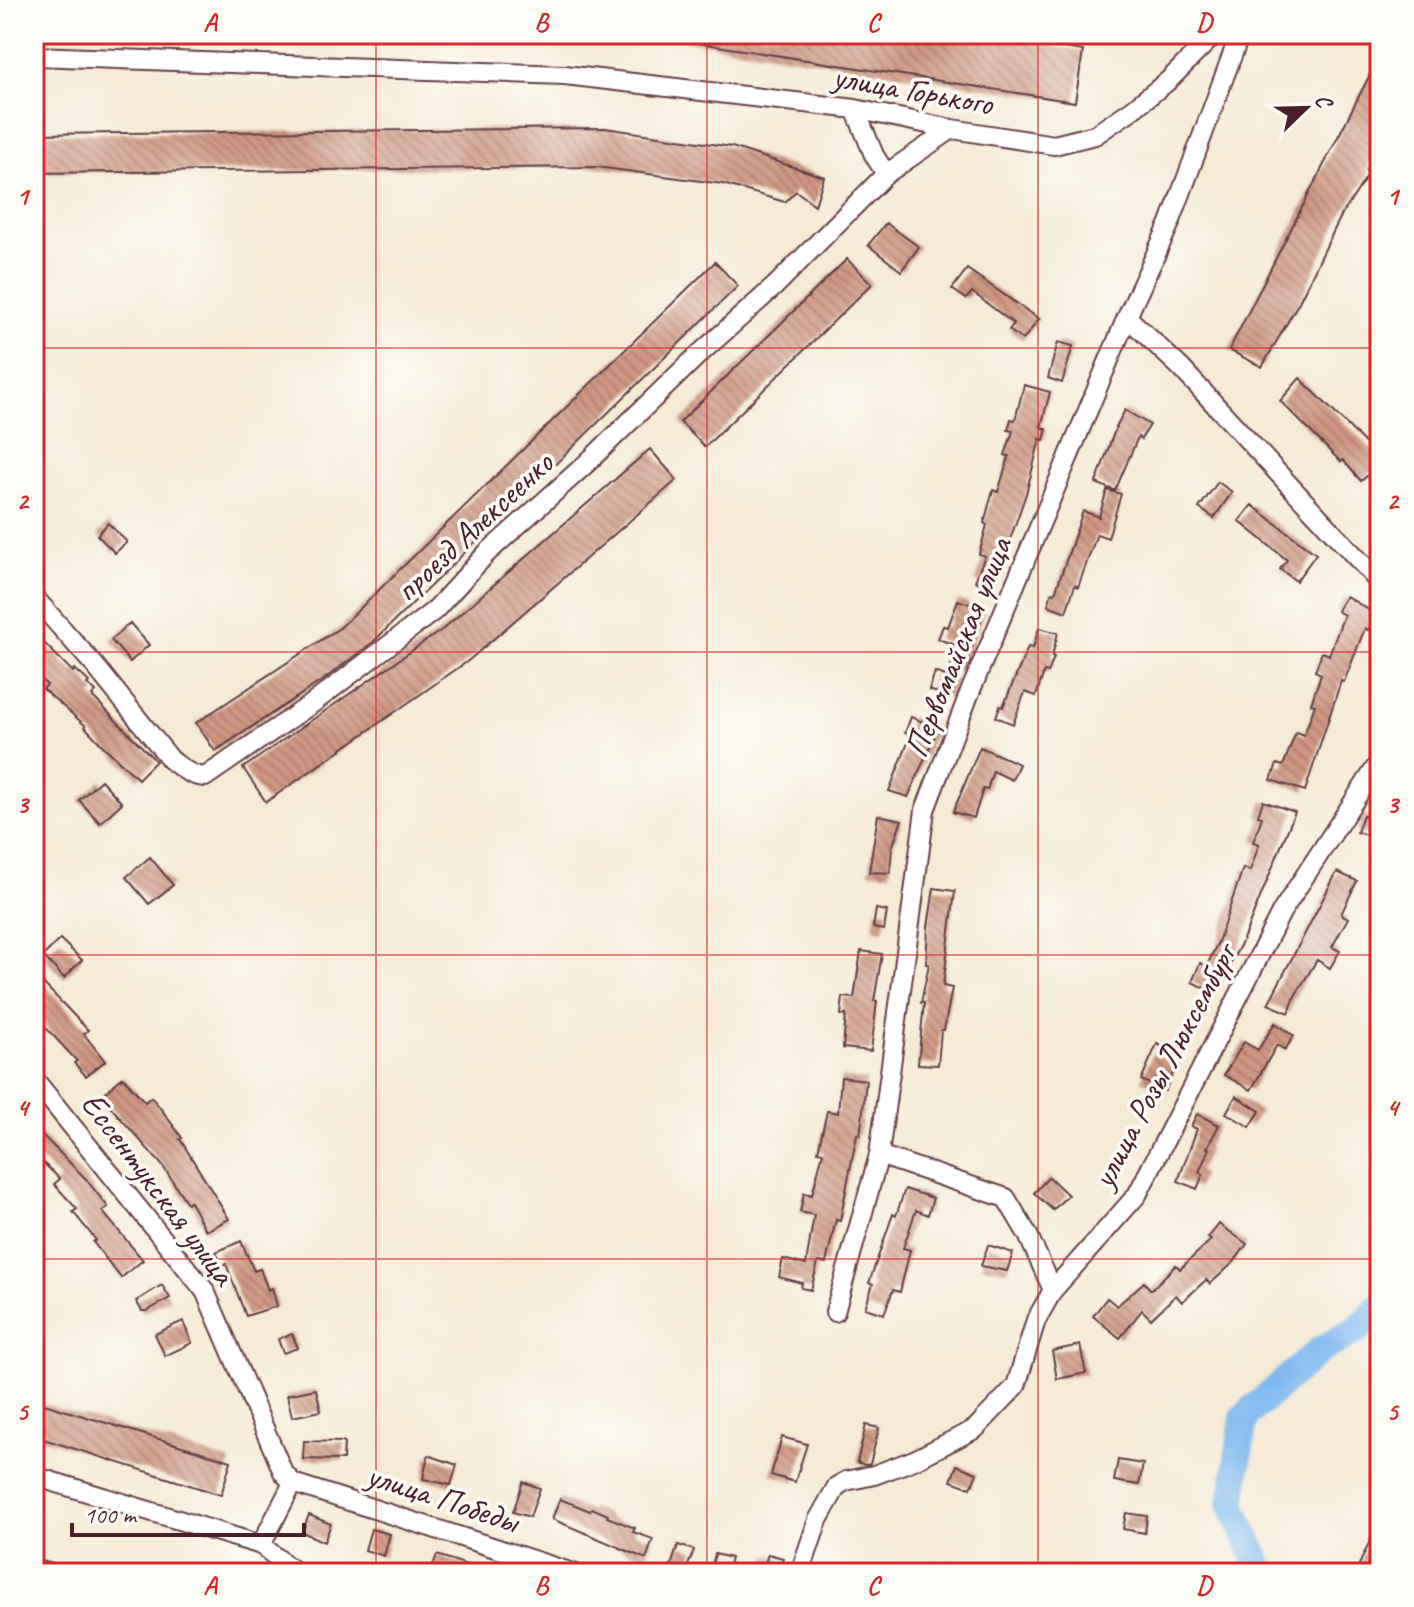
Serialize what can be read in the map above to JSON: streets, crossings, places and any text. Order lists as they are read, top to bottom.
{
  "streets": {
    "street": [
      "улица Горького",
      "проезд Алексеенко",
      "Первомайская улица",
      "улица Розы Люксембург",
      "Ессентукская улица",
      "улица Победы"
    ]
  },
  "crossings": [
    ["улица Горького", "проезд Алексеенко"],
    ["Ессентукская улица", "улица Победы"]
  ],
  "scale_bar": "100 m",
  "north": "top right",
  "grid": {
    "columns": [
      "A",
      "B",
      "C",
      "D"
    ],
    "rows": [
      "1",
      "2",
      "3",
      "4",
      "5"
    ]
  }
}
